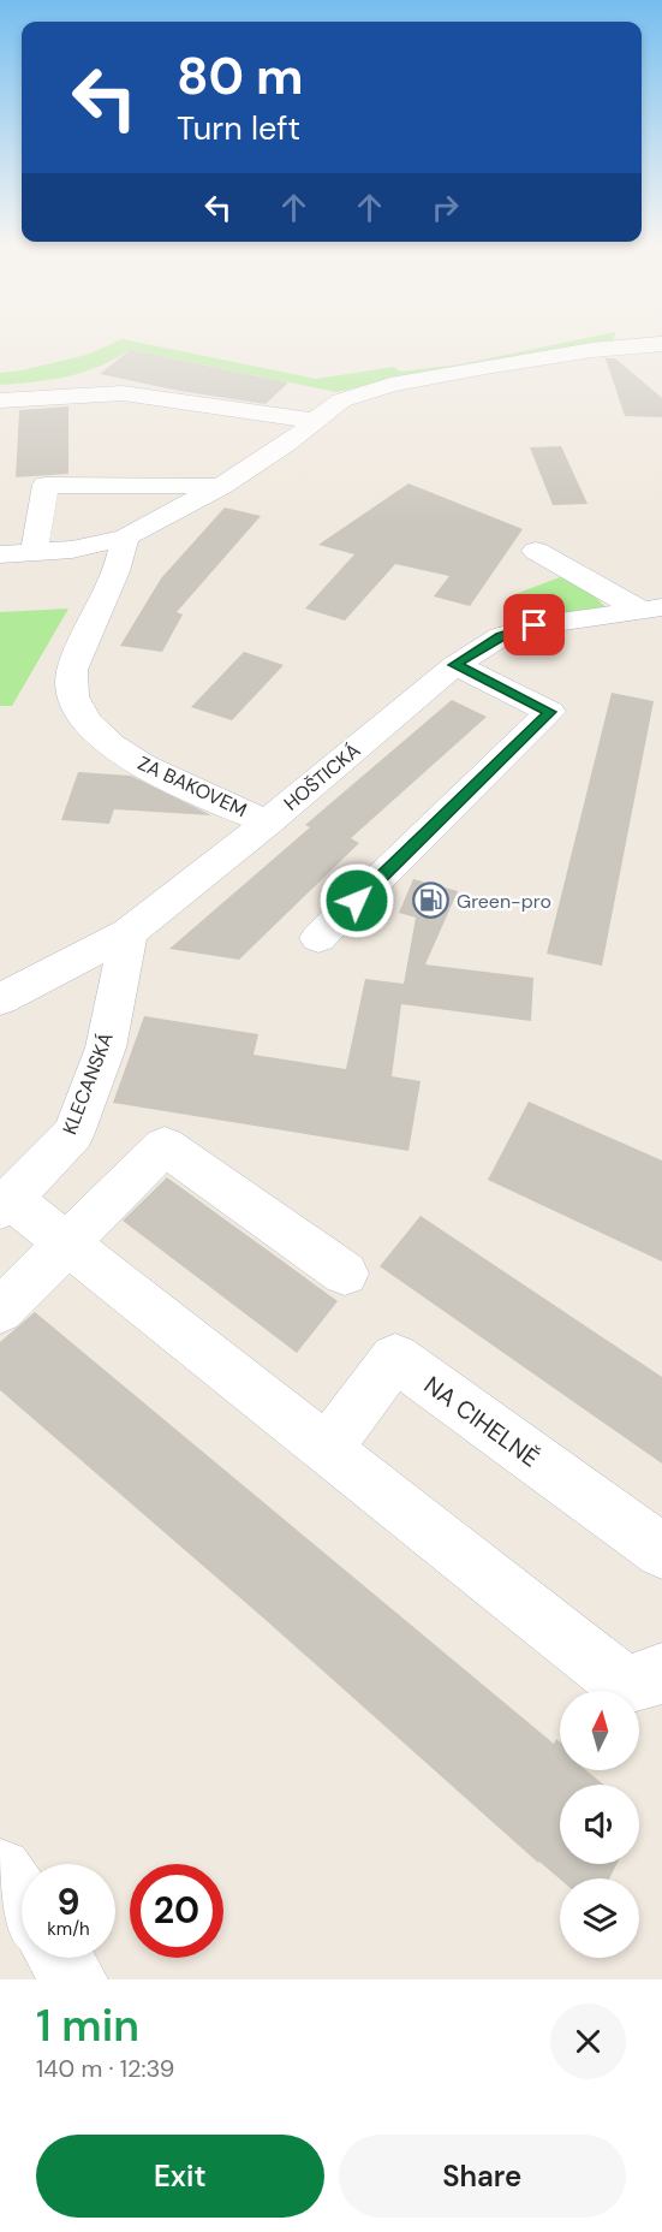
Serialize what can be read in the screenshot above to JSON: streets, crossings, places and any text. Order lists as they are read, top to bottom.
{
  "streets": {
    "street": [
      "HOŠTICKÁ",
      "ZA BAKOVEM",
      "KLECANSKÁ",
      "NA CIHELNĚ"
    ]
  },
  "crossings": [
    ["HOŠTICKÁ", "ZA BAKOVEM"],
    ["HOŠTICKÁ", "KLECANSKÁ"]
  ],
  "places": {
    "fuel station": ["Green-pro"]
  },
  "north": "top",
  "page": {
    "turn": ["80 m", "Turn left"],
    "speed": "9 km/h",
    "limit": "20",
    "heading": ["1 min", "140 m · 12:39"],
    "buttons": ["Exit", "Share"]
  }
}
